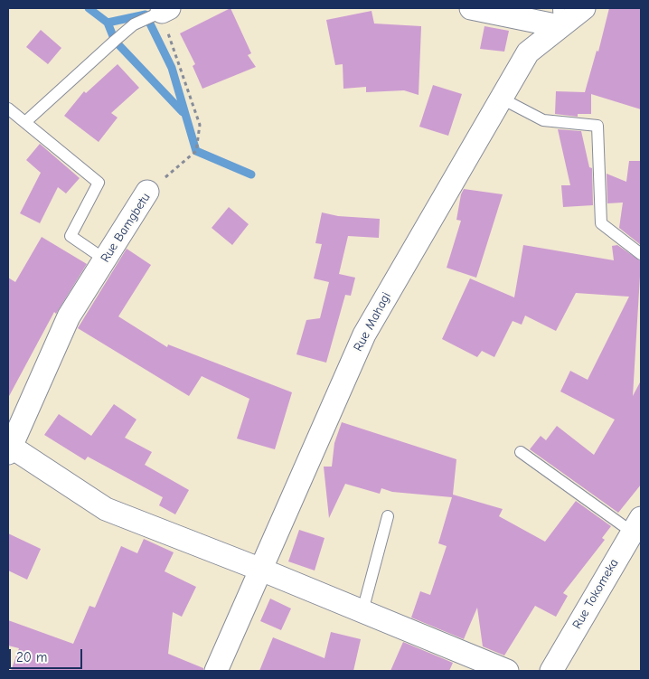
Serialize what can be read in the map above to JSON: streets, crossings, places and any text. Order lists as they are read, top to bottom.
{
  "streets": {
    "street": ["Rue Bamgbetu", "Rue Mahagi", "Rue Tokomeka"]
  },
  "scale_bar": "20 m"
}
